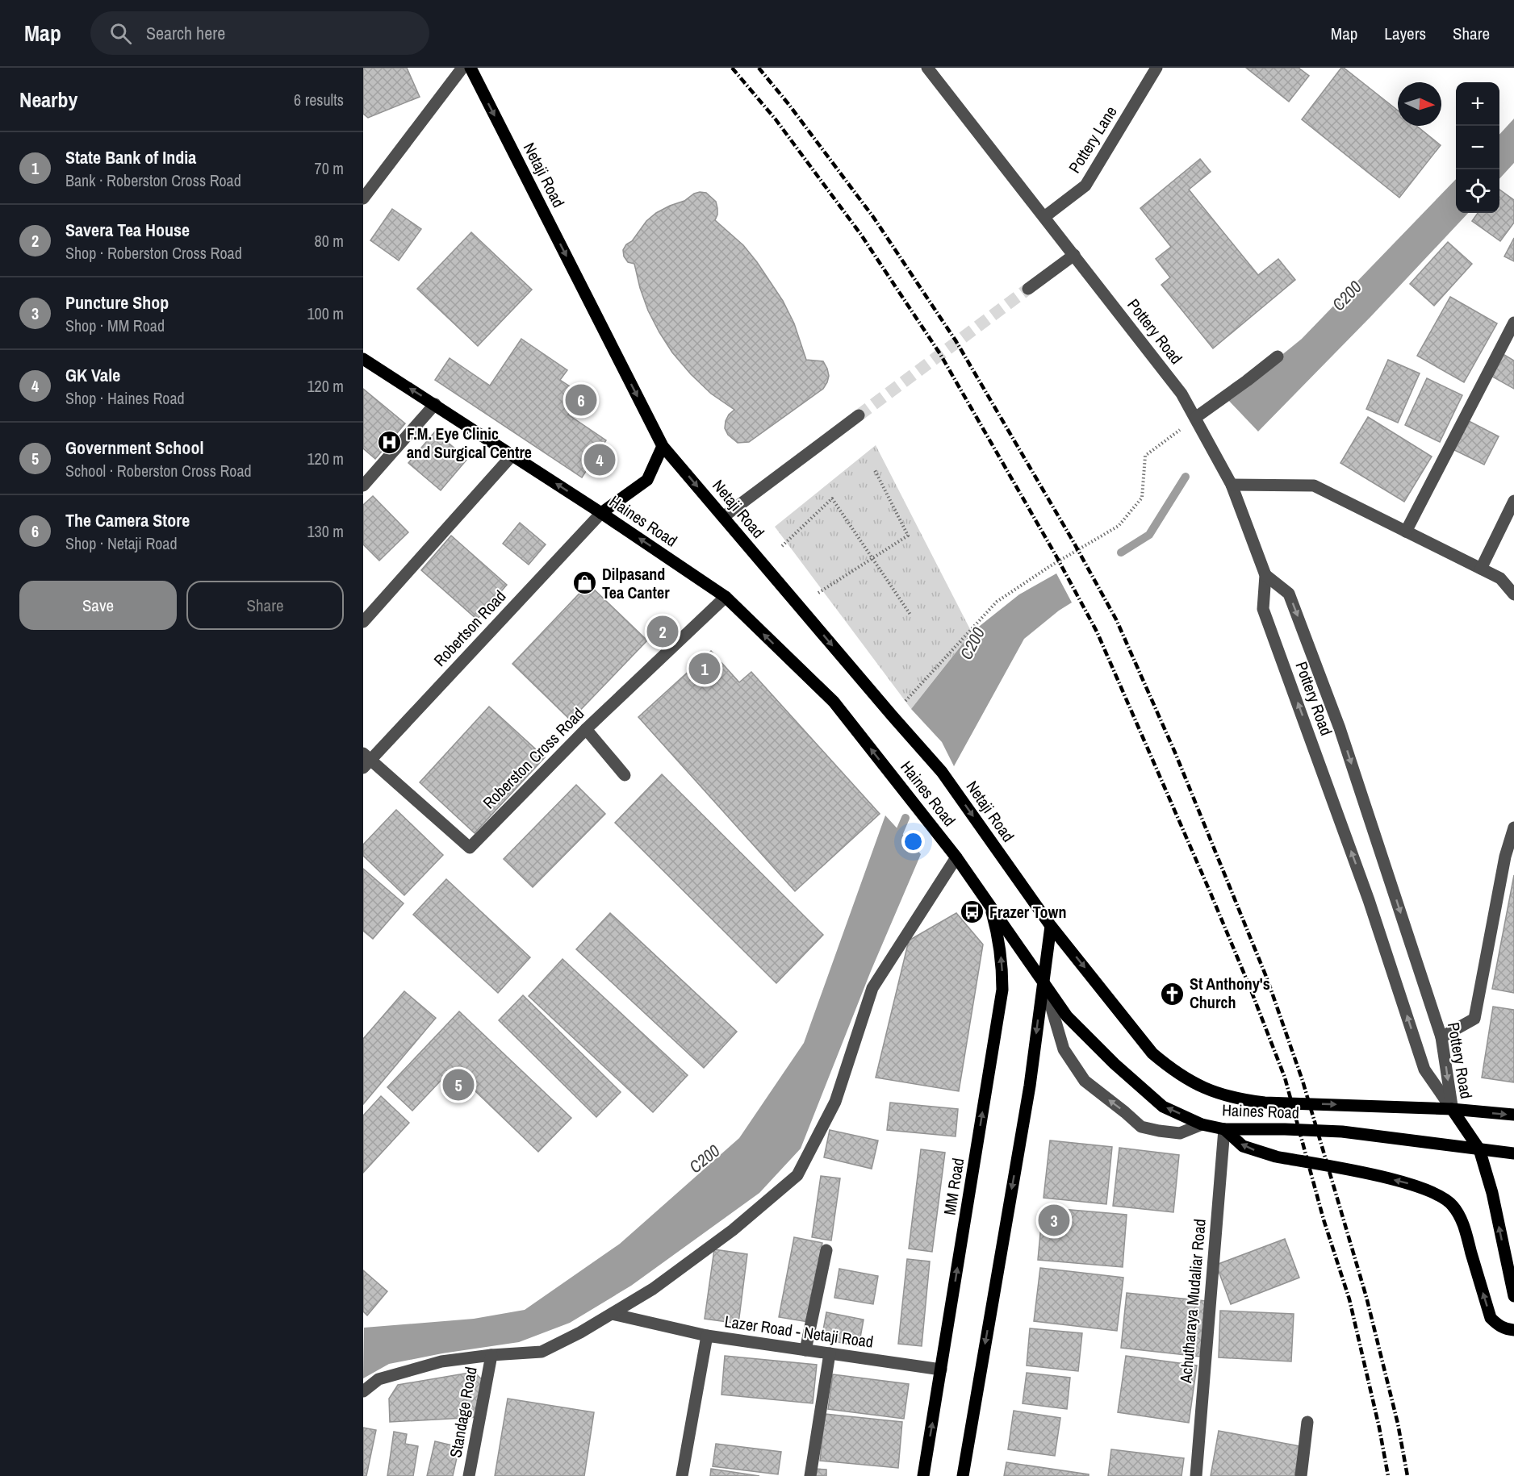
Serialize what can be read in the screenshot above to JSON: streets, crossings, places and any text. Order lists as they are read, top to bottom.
{
  "streets": {
    "main road": ["Netaji Road", "Haines Road", "MM Road"],
    "street": [
      "Pottery Lane",
      "Pottery Road",
      "Robertson Road",
      "Roberston Cross Road",
      "Achutharaya Mudaliar Road",
      "Lazer Road - Netaji Road",
      "Standage Road"
    ]
  },
  "crossings": [
    ["Pottery Lane", "Pottery Road"],
    ["Netaji Road", "Haines Road"],
    ["Pottery Road", "Haines Road"],
    ["Haines Road", "Robertson Road"],
    ["Haines Road", "Roberston Cross Road"],
    ["Haines Road", "MM Road"],
    ["Haines Road", "Achutharaya Mudaliar Road"],
    ["Robertson Road", "Roberston Cross Road"],
    ["MM Road", "Lazer Road - Netaji Road"]
  ],
  "one_way": ["Netaji Road"],
  "water": ["C200"],
  "places": {
    "hospital": ["F.M. Eye Clinic and Surgical Centre"],
    "shop": ["Dilpasand Tea Canter"],
    "bus stop": ["Frazer Town"],
    "church": ["St Anthony's Church"]
  },
  "north": "right",
  "page": {
    "header": "Map",
    "search": "Search here",
    "nav": ["Map", "Layers", "Share"],
    "heading": ["Nearby", "6 results"],
    "map_buttons": ["+", "−"],
    "list": [
      {
        "mark": "1",
        "name": "State Bank of India",
        "note": "Bank · Roberston Cross Road",
        "value": "70 m"
      },
      {
        "mark": "2",
        "name": "Savera Tea House",
        "note": "Shop · Roberston Cross Road",
        "value": "80 m"
      },
      {
        "mark": "3",
        "name": "Puncture Shop",
        "note": "Shop · MM Road",
        "value": "100 m"
      },
      {
        "mark": "4",
        "name": "GK Vale",
        "note": "Shop · Haines Road",
        "value": "120 m"
      },
      {
        "mark": "5",
        "name": "Government School",
        "note": "School · Roberston Cross Road",
        "value": "120 m"
      },
      {
        "mark": "6",
        "name": "The Camera Store",
        "note": "Shop · Netaji Road",
        "value": "130 m"
      }
    ],
    "pins": [
      "6",
      "4",
      "2",
      "1",
      "5",
      "3"
    ],
    "buttons": ["Save", "Share"]
  }
}
